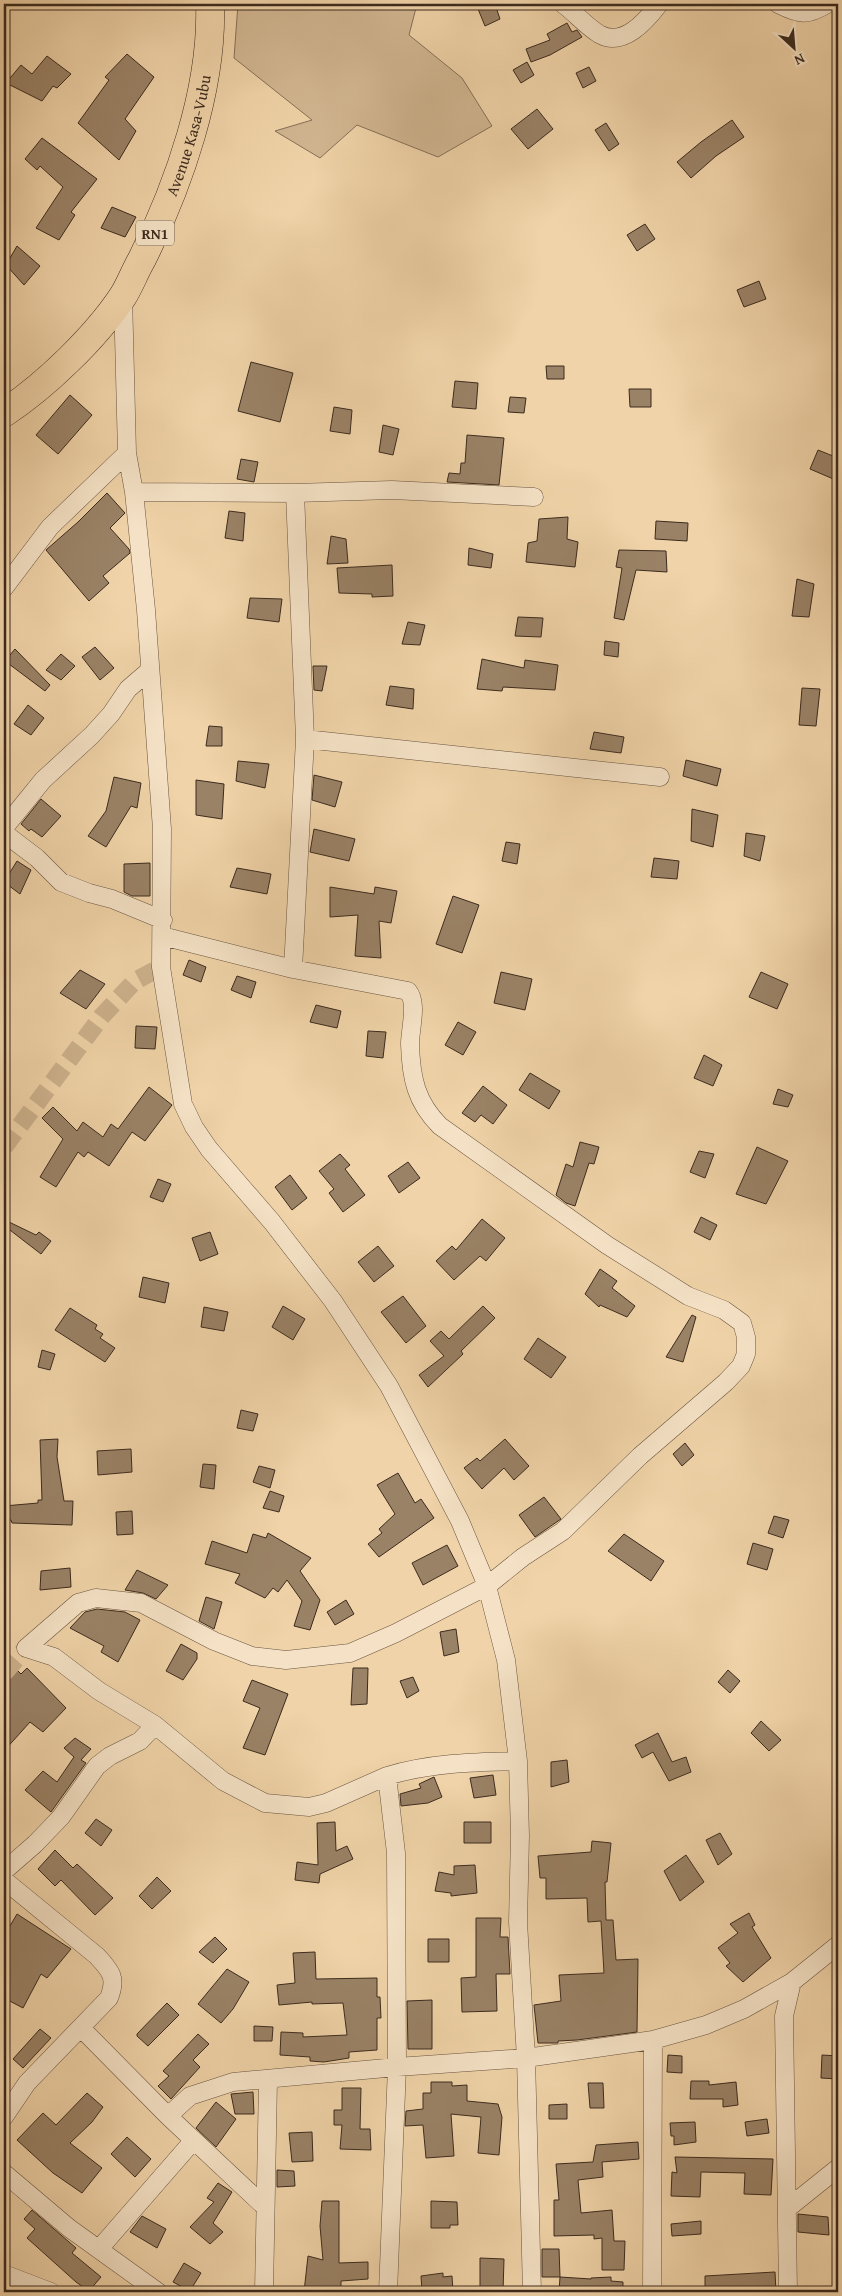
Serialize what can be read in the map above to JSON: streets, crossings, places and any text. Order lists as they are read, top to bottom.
{
  "streets": {
    "highway": ["Avenue Kasa-Vubu", "RN1"]
  },
  "north": "bottom right"
}
